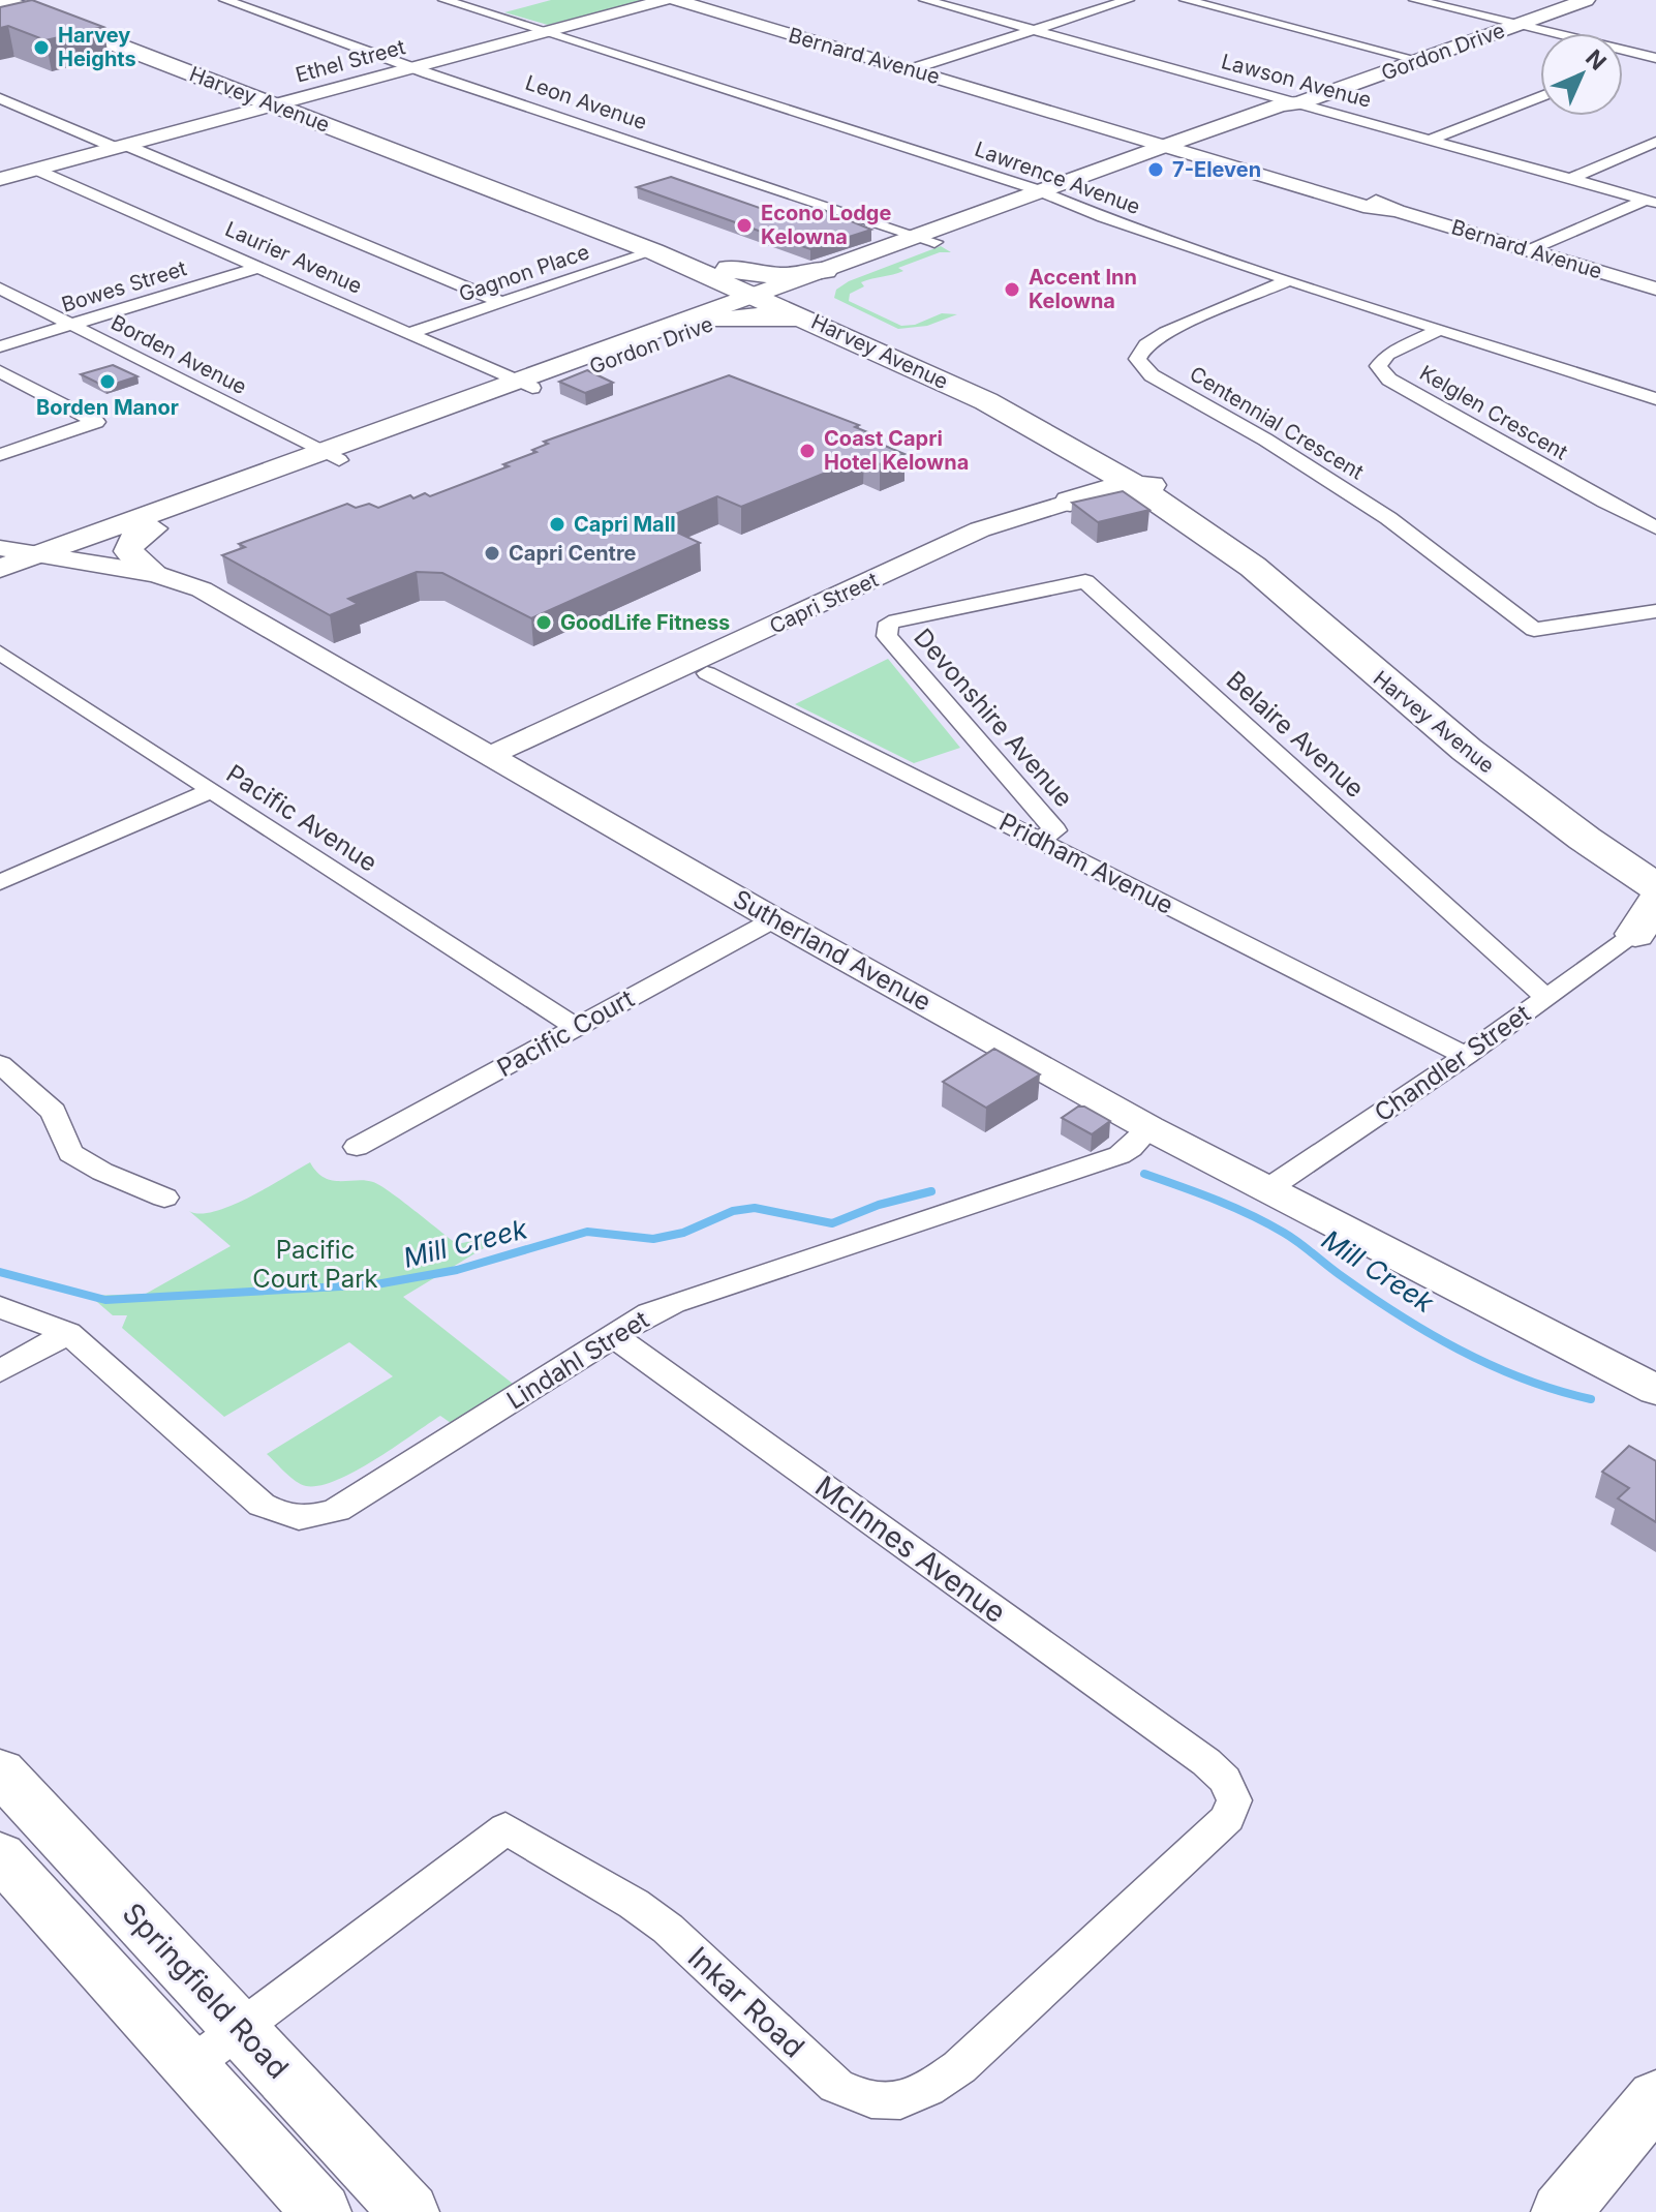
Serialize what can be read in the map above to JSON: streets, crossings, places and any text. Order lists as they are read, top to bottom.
{
  "streets": {
    "highway": ["Harvey Avenue"],
    "main road": ["Gordon Drive", "Springfield Road"],
    "street": [
      "Bernard Avenue",
      "Ethel Street",
      "Lawson Avenue",
      "Leon Avenue",
      "Lawrence Avenue",
      "Laurier Avenue",
      "Gagnon Place",
      "Bowes Street",
      "Borden Avenue",
      "Kelglen Crescent",
      "Centennial Crescent",
      "Capri Street",
      "Devonshire Avenue",
      "Belaire Avenue",
      "Pacific Avenue",
      "Pridham Avenue",
      "Sutherland Avenue",
      "Pacific Court",
      "Chandler Street",
      "Lindahl Street",
      "McInnes Avenue",
      "Inkar Road"
    ]
  },
  "crossings": [
    ["Gordon Drive", "Bernard Avenue"],
    ["Gordon Drive", "Lawson Avenue"],
    ["Gordon Drive", "Harvey Avenue"],
    ["Gordon Drive", "Leon Avenue"],
    ["Gordon Drive", "Lawrence Avenue"],
    ["Gordon Drive", "Laurier Avenue"],
    ["Gordon Drive", "Borden Avenue"],
    ["Gordon Drive", "Sutherland Avenue"],
    ["Ethel Street", "Harvey Avenue"],
    ["Ethel Street", "Leon Avenue"],
    ["Ethel Street", "Lawrence Avenue"],
    ["Ethel Street", "Laurier Avenue"],
    ["Harvey Avenue", "Gagnon Place"],
    ["Lawrence Avenue", "Kelglen Crescent"],
    ["Lawrence Avenue", "Centennial Crescent"],
    ["Laurier Avenue", "Gagnon Place"],
    ["Laurier Avenue", "Bowes Street"],
    ["Bowes Street", "Borden Avenue"],
    ["Capri Street", "Sutherland Avenue"],
    ["Devonshire Avenue", "Belaire Avenue"],
    ["Devonshire Avenue", "Pridham Avenue"],
    ["Belaire Avenue", "Chandler Street"],
    ["Pacific Avenue", "Pacific Court"],
    ["Pridham Avenue", "Chandler Street"],
    ["Sutherland Avenue", "Pacific Court"],
    ["Sutherland Avenue", "Chandler Street"],
    ["Sutherland Avenue", "Lindahl Street"],
    ["Lindahl Street", "McInnes Avenue"],
    ["McInnes Avenue", "Inkar Road"],
    ["Springfield Road", "Inkar Road"]
  ],
  "water": ["Mill Creek"],
  "parks": ["Pacific Court Park"],
  "places": [
    "Harvey Heights",
    "7-Eleven",
    "Econo Lodge Kelowna",
    "Accent Inn Kelowna",
    "Borden Manor",
    "Coast Capri Hotel Kelowna",
    "Capri Mall",
    "Capri Centre",
    "GoodLife Fitness"
  ],
  "north": "top right"
}
